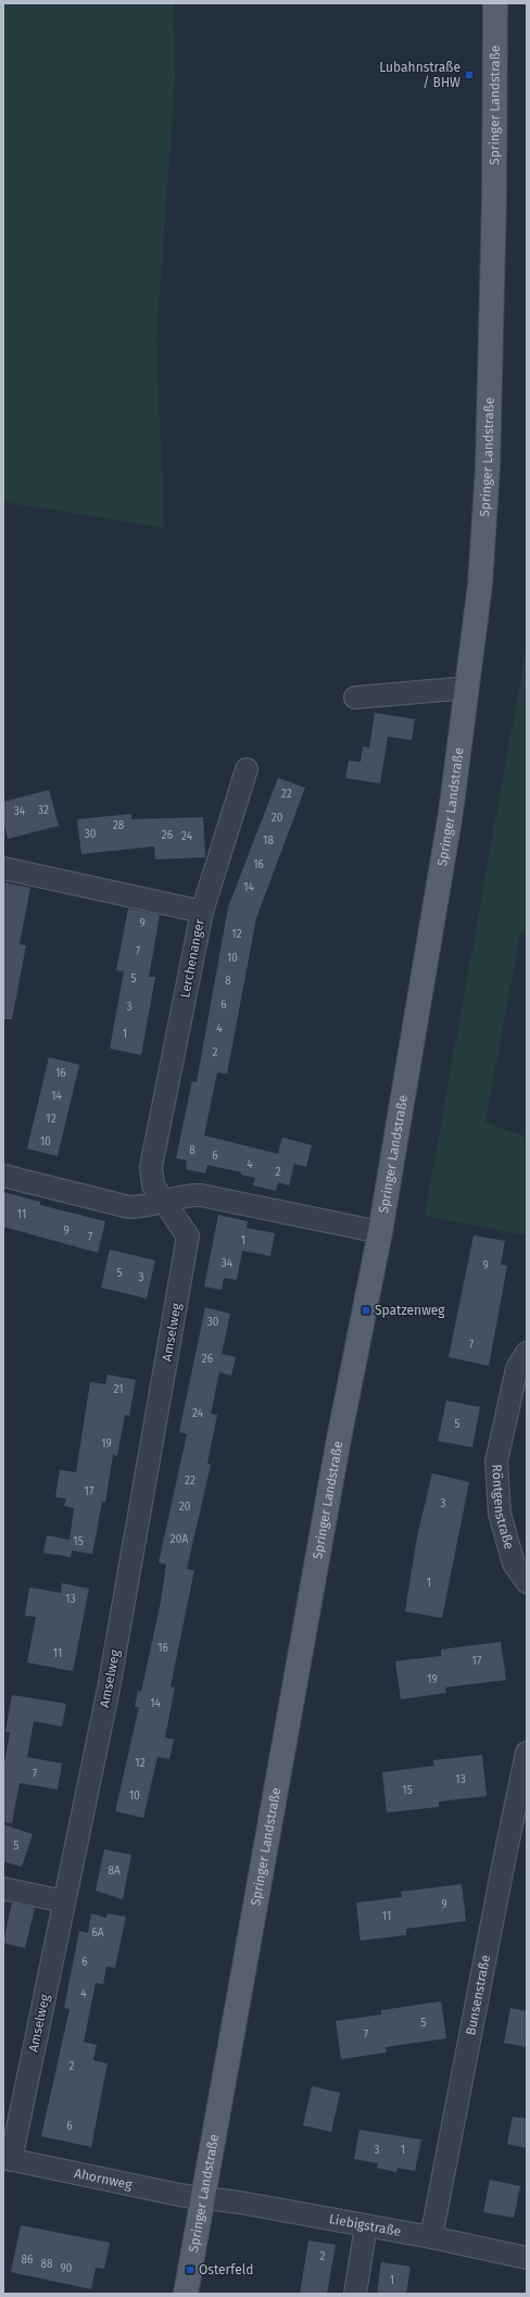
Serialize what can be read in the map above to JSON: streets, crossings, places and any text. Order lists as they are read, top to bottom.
{
  "streets": {
    "main road": ["Springer Landstraße"],
    "street": [
      "Lerchenanger",
      "Amselweg",
      "Röntgenstraße",
      "Bunsenstraße",
      "Ahornweg",
      "Liebigstraße"
    ]
  },
  "crossings": [
    ["Springer Landstraße", "Ahornweg"],
    ["Springer Landstraße", "Liebigstraße"],
    ["Lerchenanger", "Amselweg"],
    ["Amselweg", "Ahornweg"],
    ["Bunsenstraße", "Liebigstraße"],
    ["Ahornweg", "Liebigstraße"]
  ],
  "places": {
    "transit": ["Lubahnstraße / BHW", "Spatzenweg", "Osterfeld"]
  },
  "house_numbers": [
    "22",
    "32",
    "34",
    "20",
    "28",
    "30",
    "26",
    "24",
    "18",
    "16",
    "14",
    "9",
    "12",
    "7",
    "10",
    "5",
    "8",
    "6",
    "3",
    "4",
    "1",
    "2",
    "16",
    "14",
    "12",
    "10",
    "8",
    "6",
    "4",
    "2",
    "11",
    "9",
    "7",
    "1",
    "34",
    "9",
    "5",
    "3",
    "30",
    "7",
    "26",
    "21",
    "24",
    "5",
    "19",
    "22",
    "17",
    "3",
    "20",
    "20A",
    "15",
    "1",
    "13",
    "16",
    "11",
    "17",
    "19",
    "14",
    "12",
    "7",
    "13",
    "15",
    "10",
    "5",
    "8A",
    "9",
    "11",
    "6A",
    "6",
    "4",
    "5",
    "7",
    "2",
    "6",
    "3",
    "1",
    "2",
    "86",
    "88",
    "90",
    "1"
  ]
}
